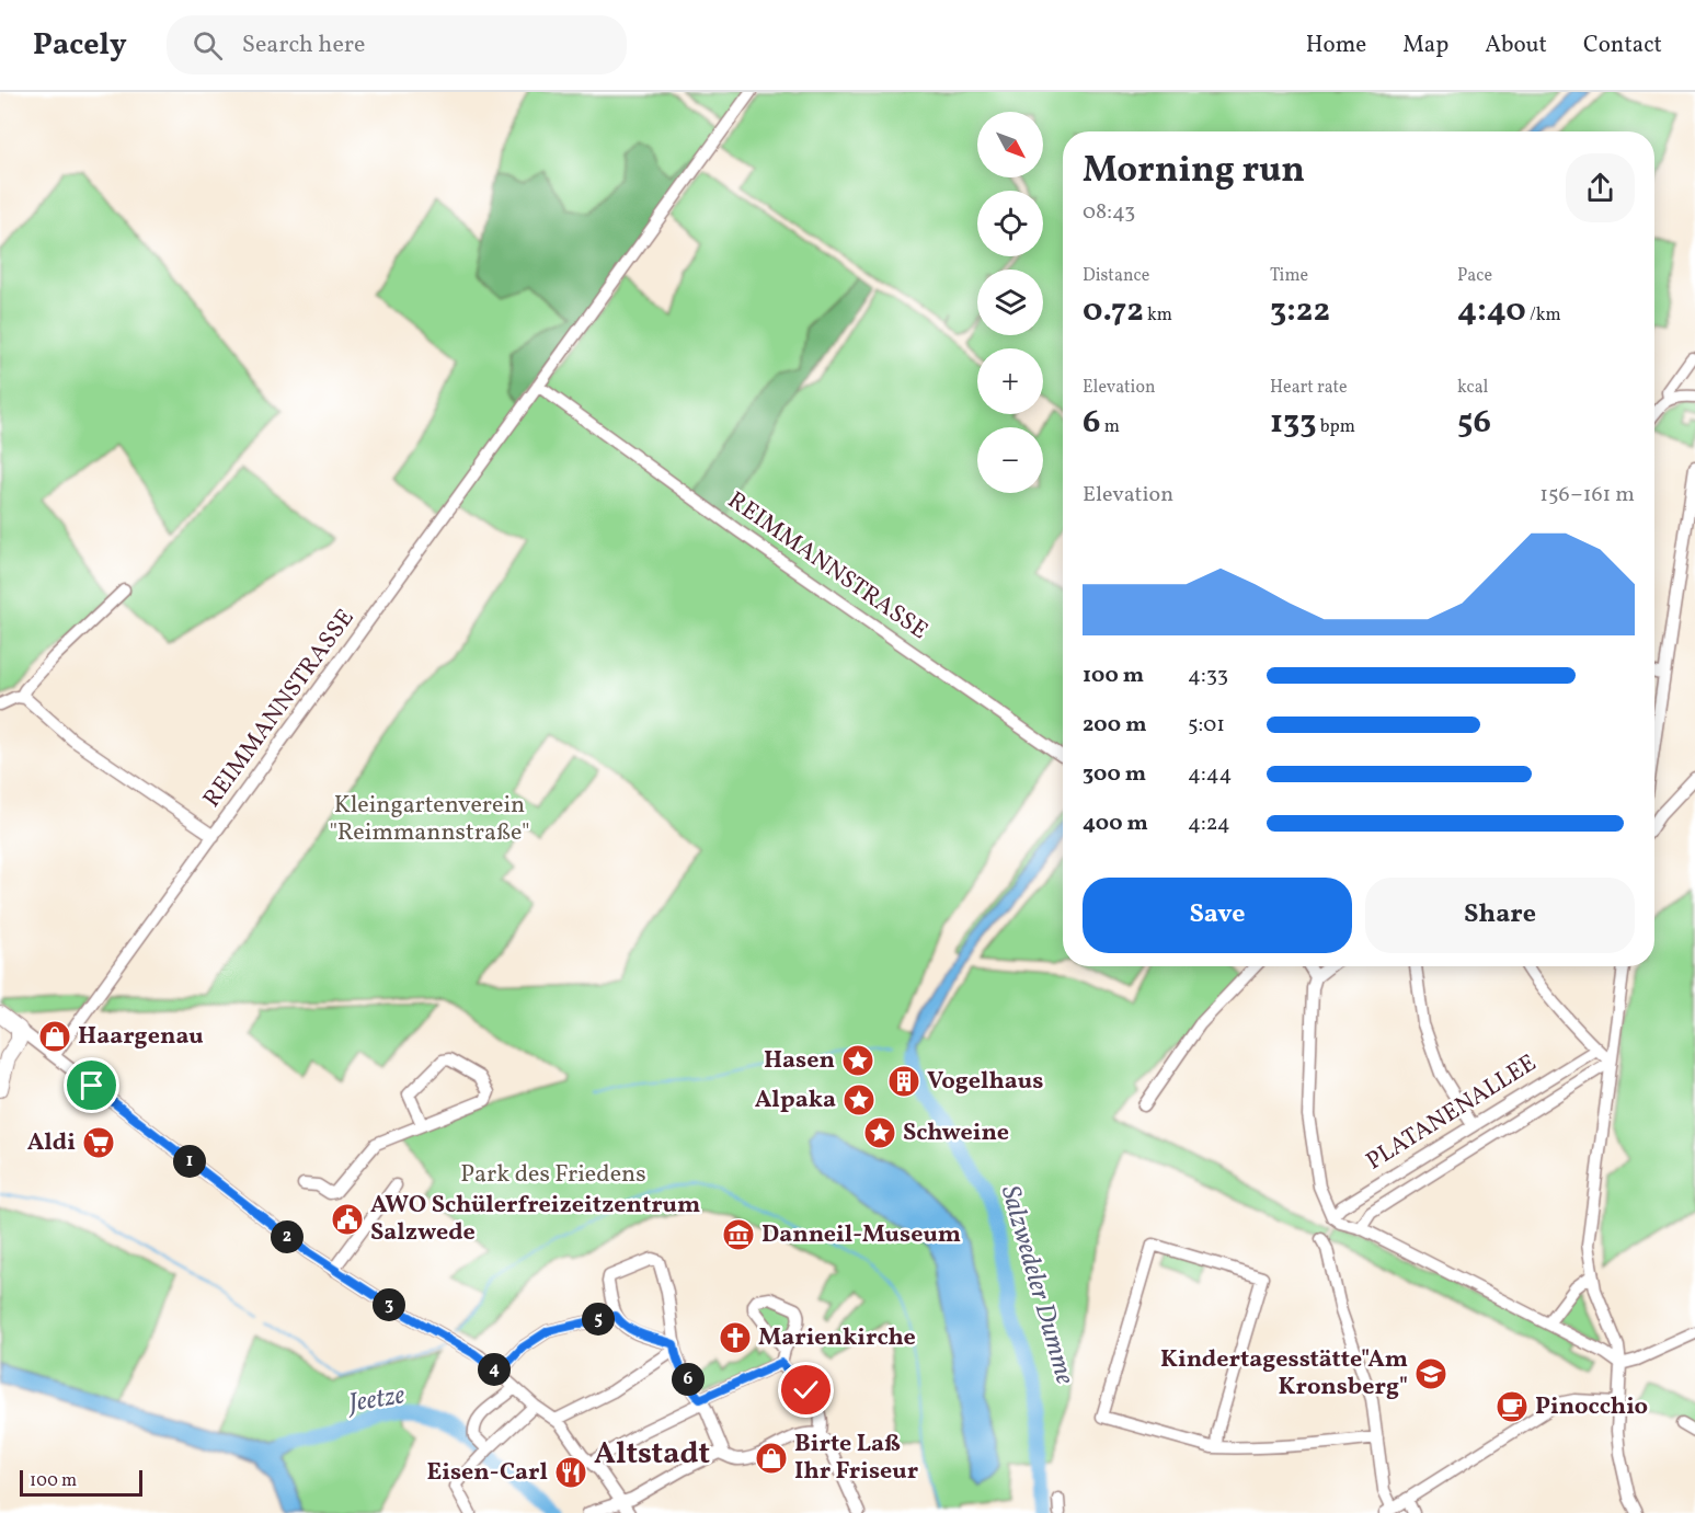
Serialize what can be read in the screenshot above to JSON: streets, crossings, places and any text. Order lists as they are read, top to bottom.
{
  "streets": {
    "street": ["REIMMANNSTRASSE", "PLATANENALLEE"]
  },
  "districts": ["Altstadt"],
  "water": ["Salzwedeler Dumme", "Jeetze"],
  "parks": ["Kleingartenverein \"Reimmannstraße\"", "Park des Friedens"],
  "places": {
    "shop": ["Haargenau", "Birte Laß Ihr Friseur"],
    "place": ["Hasen", "Alpaka", "Schweine"],
    "building": ["Vogelhaus"],
    "supermarket": ["Aldi"],
    "public building": ["AWO Schülerfreizeitzentrum Salzwede"],
    "museum": ["Danneil-Museum"],
    "church": ["Marienkirche"],
    "school or university": ["Kindertagesstätte\"Am Kronsberg\""],
    "cafe": ["Pinocchio"],
    "restaurant": ["Eisen-Carl"]
  },
  "scale_bar": "100 m",
  "north": "bottom right",
  "page": {
    "header": "Pacely",
    "search": "Search here",
    "nav": [
      "Home",
      "Map",
      "About",
      "Contact"
    ],
    "map_buttons": ["+", "−"],
    "heading": ["Morning run", "08:43"],
    "stats": [
      ["Distance", "0.72 km"],
      ["Time", "3:22"],
      ["Pace", "4:40 /km"],
      ["Elevation", "6 m"],
      ["Heart rate", "133 bpm"],
      ["kcal", "56"]
    ],
    "chart": ["Elevation", "156–161 m"],
    "list": [
      {
        "name": "100 m",
        "note": "4:33"
      },
      {
        "name": "200 m",
        "note": "5:01"
      },
      {
        "name": "300 m",
        "note": "4:44"
      },
      {
        "name": "400 m",
        "note": "4:24"
      }
    ],
    "buttons": ["Save", "Share"],
    "pins": [
      "1",
      "2",
      "3",
      "5",
      "4",
      "6"
    ],
    "scale": "100 m"
  }
}
